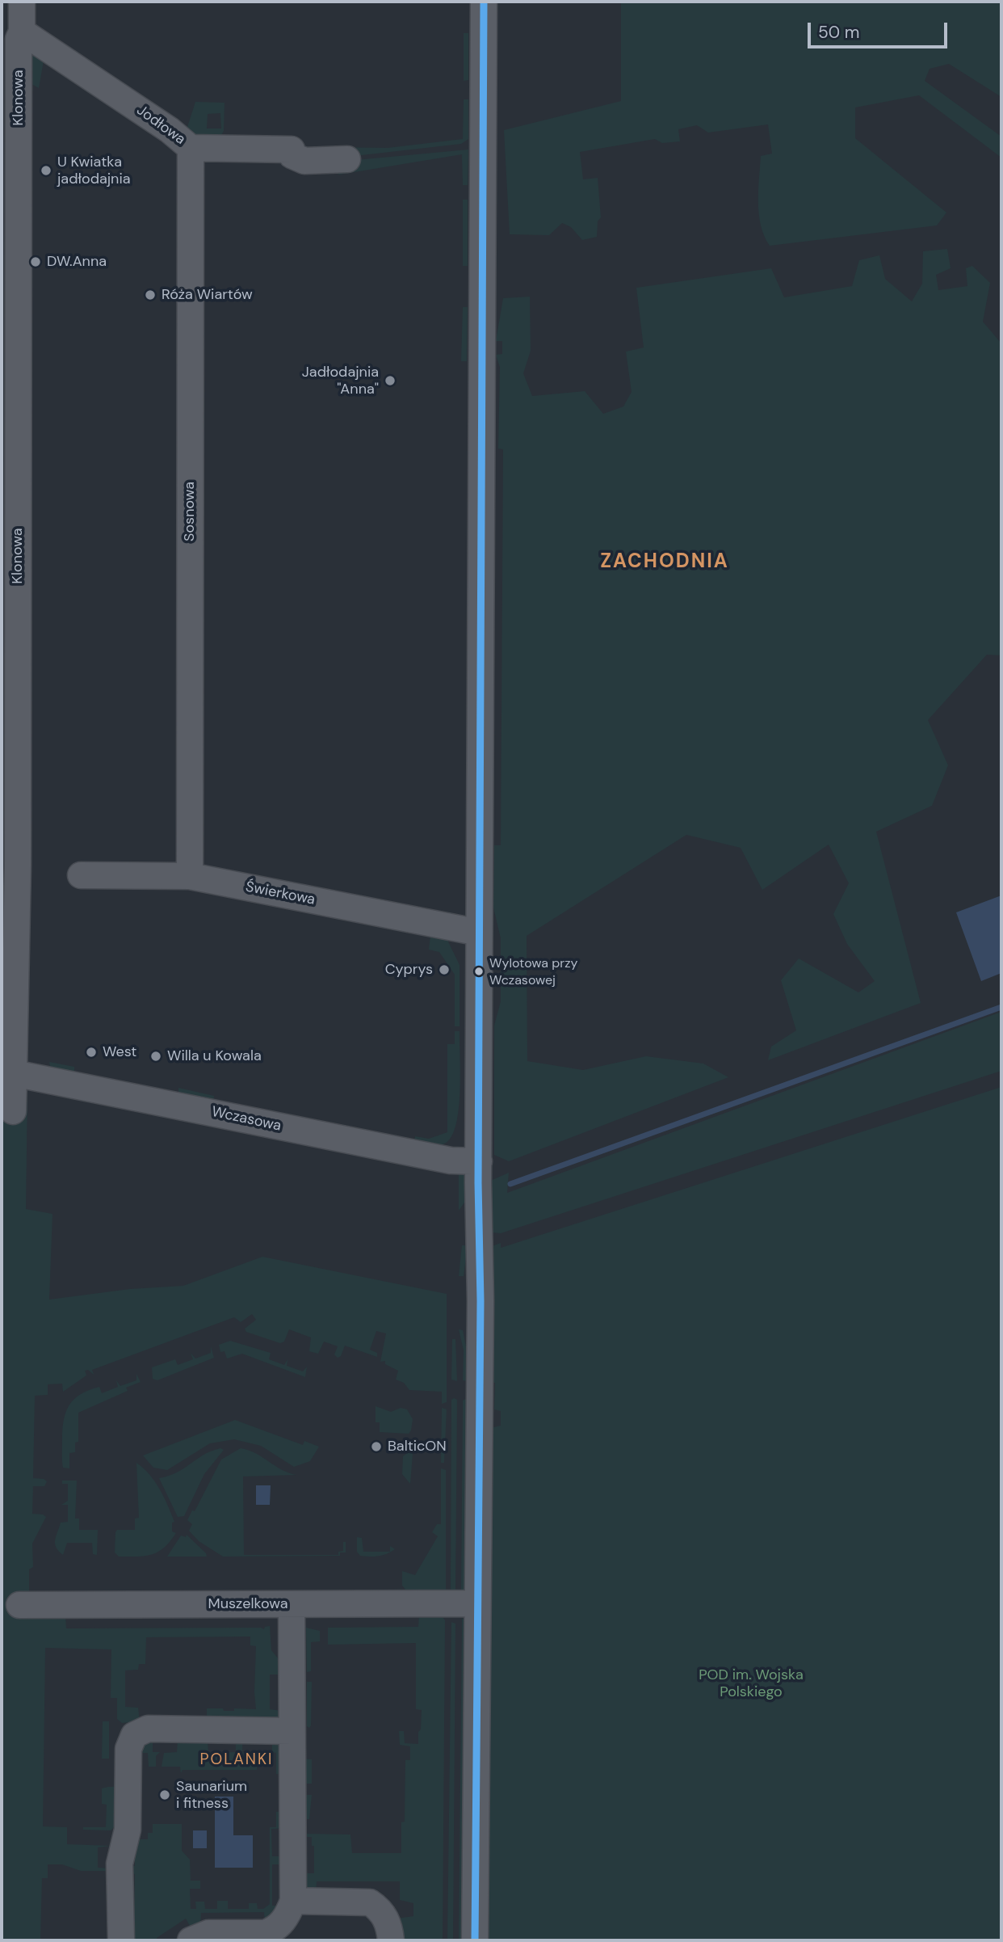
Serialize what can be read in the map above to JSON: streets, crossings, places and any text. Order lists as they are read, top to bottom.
{
  "streets": {
    "street": [
      "Klonowa",
      "Jodłowa",
      "Sosnowa",
      "Świerkowa",
      "Wczasowa",
      "Muszelkowa"
    ]
  },
  "crossings": [
    ["Klonowa", "Jodłowa"],
    ["Klonowa", "Wczasowa"],
    ["Jodłowa", "Sosnowa"],
    ["Sosnowa", "Świerkowa"]
  ],
  "districts": ["ZACHODNIA", "POLANKI"],
  "parks": ["POD im. Wojska Polskiego"],
  "places": [
    "U Kwiatka jadłodajnia",
    "DW.Anna",
    "Róża Wiartów",
    "Jadłodajnia \"Anna\"",
    "Cyprys",
    "Wylotowa przy Wczasowej",
    "West",
    "Willa u Kowala",
    "BalticON",
    "Saunarium i fitness"
  ],
  "scale_bar": "50 m"
}
